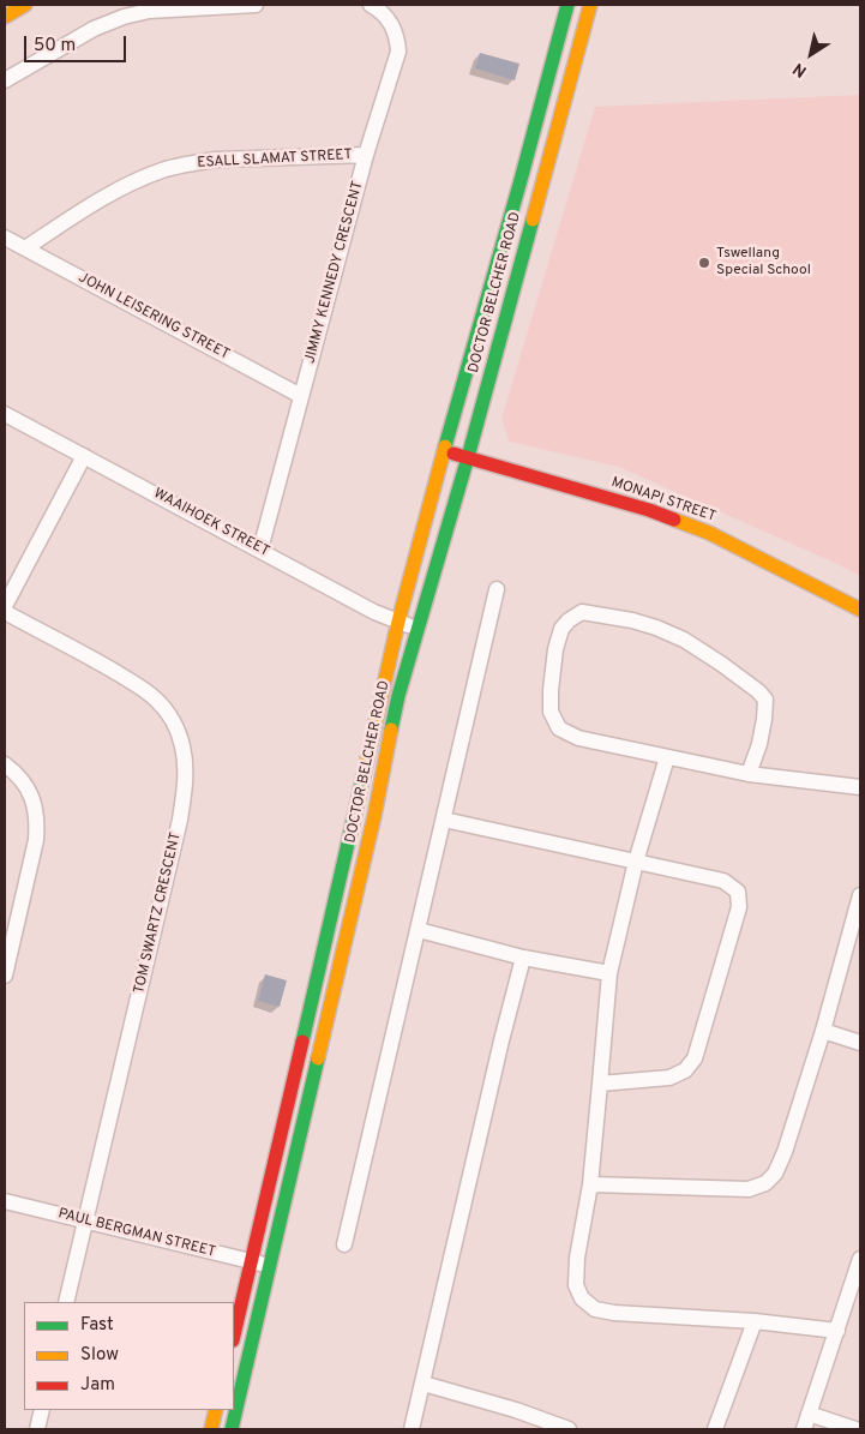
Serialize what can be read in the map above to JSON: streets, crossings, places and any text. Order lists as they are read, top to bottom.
{
  "streets": {
    "main road": ["DOCTOR BELCHER ROAD", "MONAPI STREET"],
    "street": [
      "ESALL SLAMAT STREET",
      "JIMMY KENNEDY CRESCENT",
      "JOHN LEISERING STREET",
      "WAAIHOEK STREET",
      "TOM SWARTZ CRESCENT",
      "PAUL BERGMAN STREET"
    ]
  },
  "crossings": [
    ["ESALL SLAMAT STREET", "JIMMY KENNEDY CRESCENT"],
    ["ESALL SLAMAT STREET", "JOHN LEISERING STREET"],
    ["JIMMY KENNEDY CRESCENT", "JOHN LEISERING STREET"],
    ["JIMMY KENNEDY CRESCENT", "WAAIHOEK STREET"],
    ["DOCTOR BELCHER ROAD", "MONAPI STREET"],
    ["DOCTOR BELCHER ROAD", "WAAIHOEK STREET"],
    ["DOCTOR BELCHER ROAD", "PAUL BERGMAN STREET"],
    ["TOM SWARTZ CRESCENT", "PAUL BERGMAN STREET"]
  ],
  "places": ["Tswellang Special School"],
  "legend": ["Fast", "Slow", "Jam"],
  "scale_bar": "50 m",
  "north": "bottom left"
}
